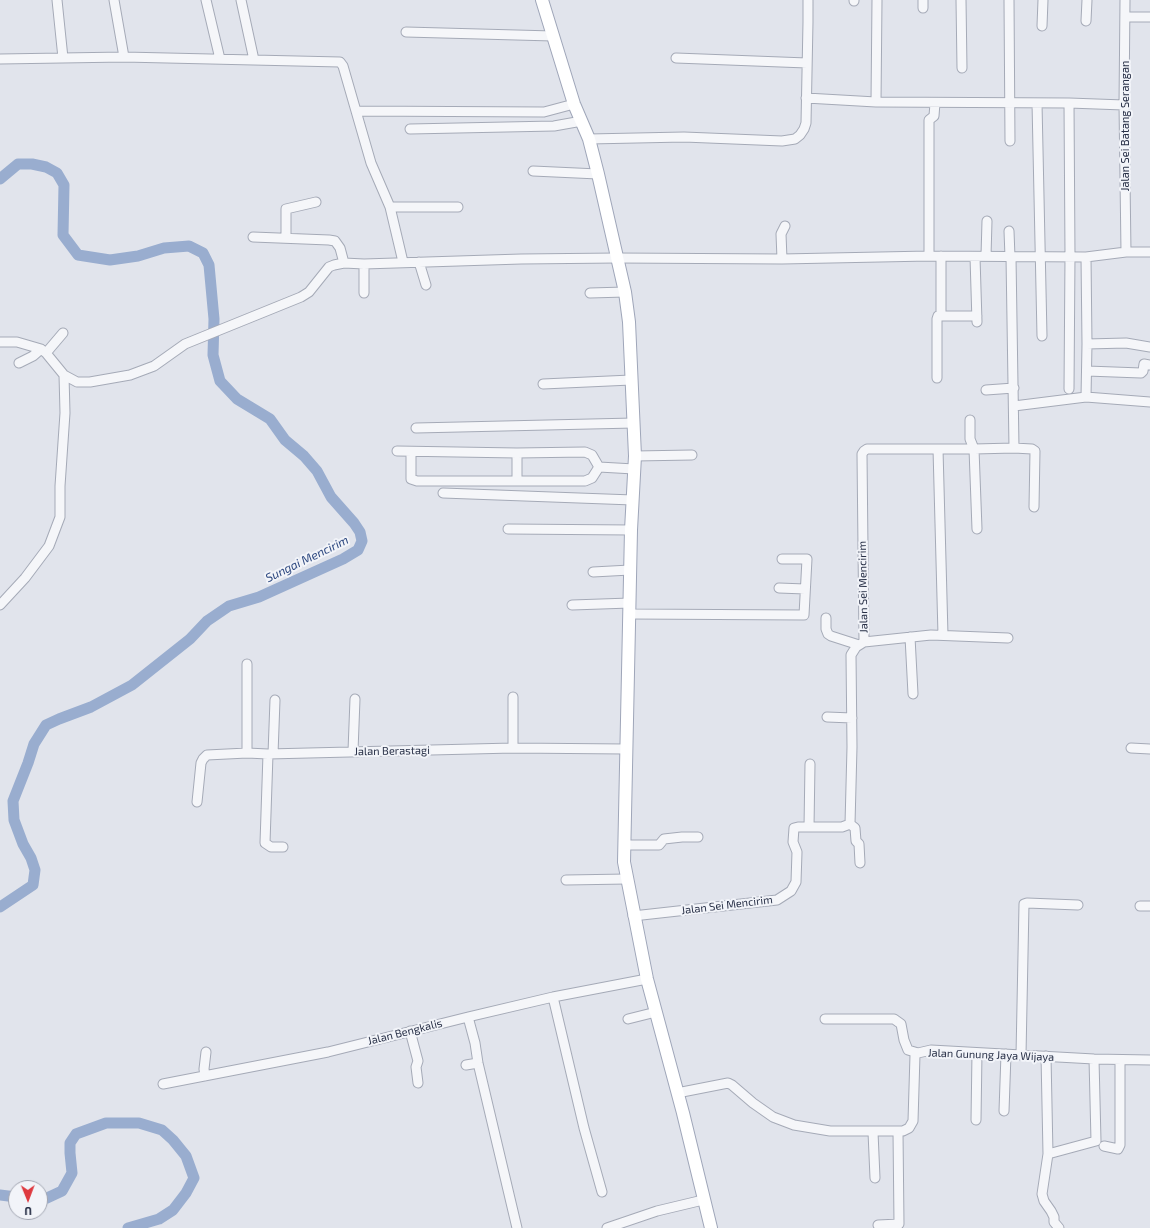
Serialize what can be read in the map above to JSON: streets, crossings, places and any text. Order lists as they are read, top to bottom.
{
  "streets": {
    "street": [
      "Jalan Sei Batang Serangan",
      "Jalan Sei Mencirim",
      "Jalan Berastagi",
      "Jalan Bengkalis",
      "Jalan Gunung Jaya Wijaya"
    ]
  },
  "water": ["Sungai Mencirim"],
  "north": "bottom"
}
